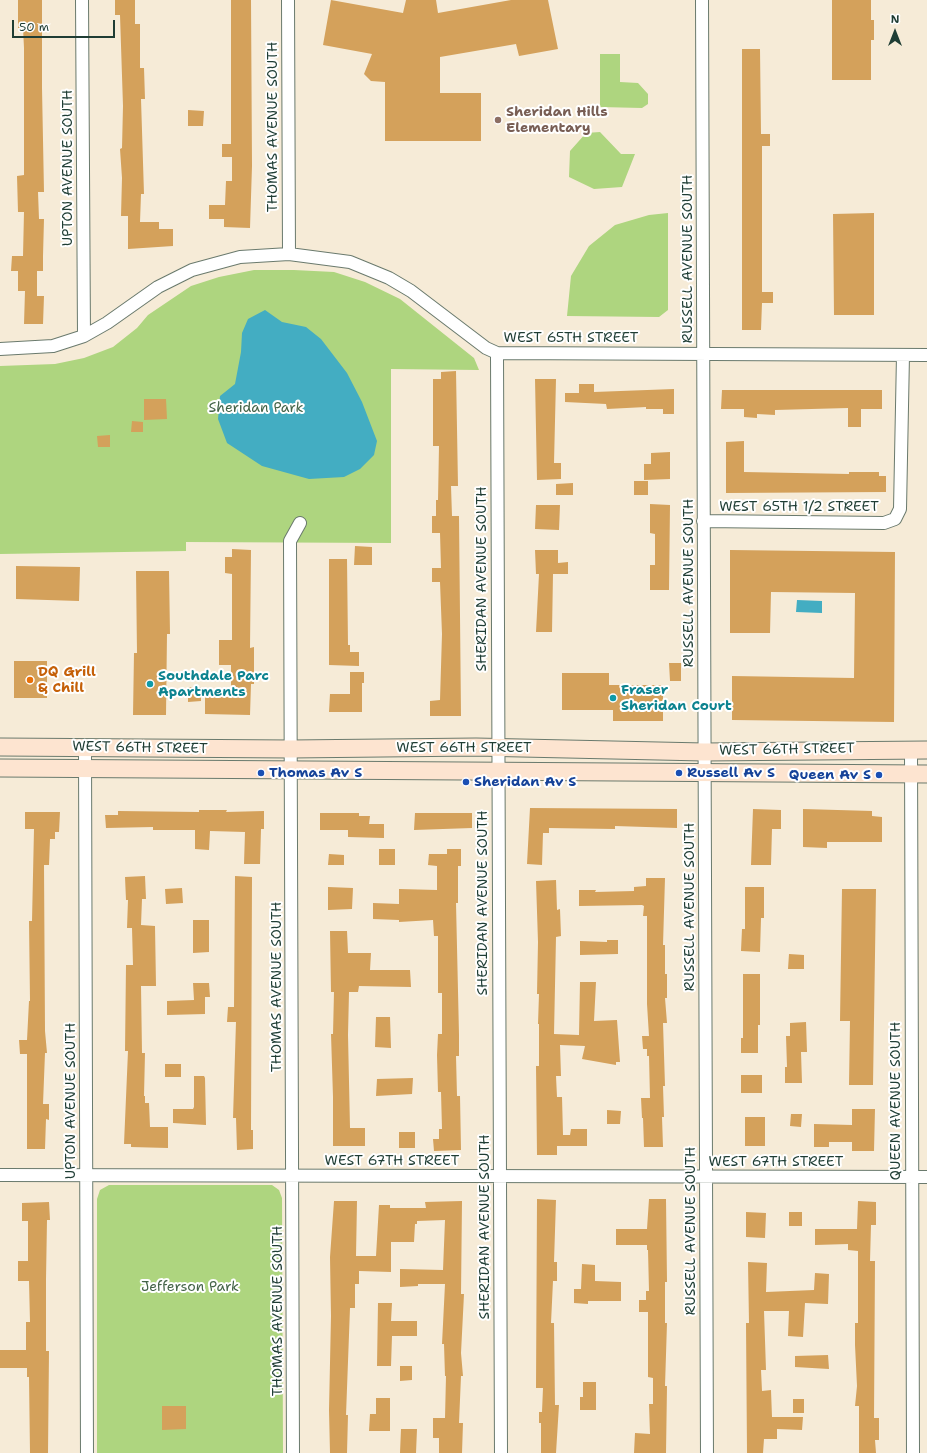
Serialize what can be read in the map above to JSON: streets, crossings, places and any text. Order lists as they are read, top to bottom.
{
  "streets": {
    "main road": ["WEST 66TH STREET"],
    "street": [
      "THOMAS AVENUE SOUTH",
      "UPTON AVENUE SOUTH",
      "RUSSELL AVENUE SOUTH",
      "WEST 65TH STREET",
      "WEST 65TH 1/2 STREET",
      "SHERIDAN AVENUE SOUTH",
      "QUEEN AVENUE SOUTH",
      "WEST 67TH STREET"
    ]
  },
  "crossings": [
    ["THOMAS AVENUE SOUTH", "WEST 65TH STREET"],
    ["THOMAS AVENUE SOUTH", "WEST 66TH STREET"],
    ["THOMAS AVENUE SOUTH", "WEST 67TH STREET"],
    ["UPTON AVENUE SOUTH", "WEST 65TH STREET"],
    ["UPTON AVENUE SOUTH", "WEST 66TH STREET"],
    ["UPTON AVENUE SOUTH", "WEST 67TH STREET"],
    ["RUSSELL AVENUE SOUTH", "WEST 65TH STREET"],
    ["RUSSELL AVENUE SOUTH", "WEST 65TH 1/2 STREET"],
    ["RUSSELL AVENUE SOUTH", "WEST 66TH STREET"],
    ["RUSSELL AVENUE SOUTH", "WEST 67TH STREET"],
    ["WEST 65TH STREET", "WEST 65TH 1/2 STREET"],
    ["WEST 65TH STREET", "SHERIDAN AVENUE SOUTH"],
    ["SHERIDAN AVENUE SOUTH", "WEST 66TH STREET"],
    ["SHERIDAN AVENUE SOUTH", "WEST 67TH STREET"],
    ["WEST 66TH STREET", "QUEEN AVENUE SOUTH"],
    ["QUEEN AVENUE SOUTH", "WEST 67TH STREET"]
  ],
  "parks": ["Sheridan Park", "Jefferson Park"],
  "places": [
    "Sheridan Hills Elementary",
    "DQ Grill & Chill",
    "Southdale Parc Apartments",
    "Fraser Sheridan Court",
    "Thomas Av S",
    "Russell Av S",
    "Queen Av S",
    "Sheridan Av S"
  ],
  "scale_bar": "50 m",
  "north": "top"
}
